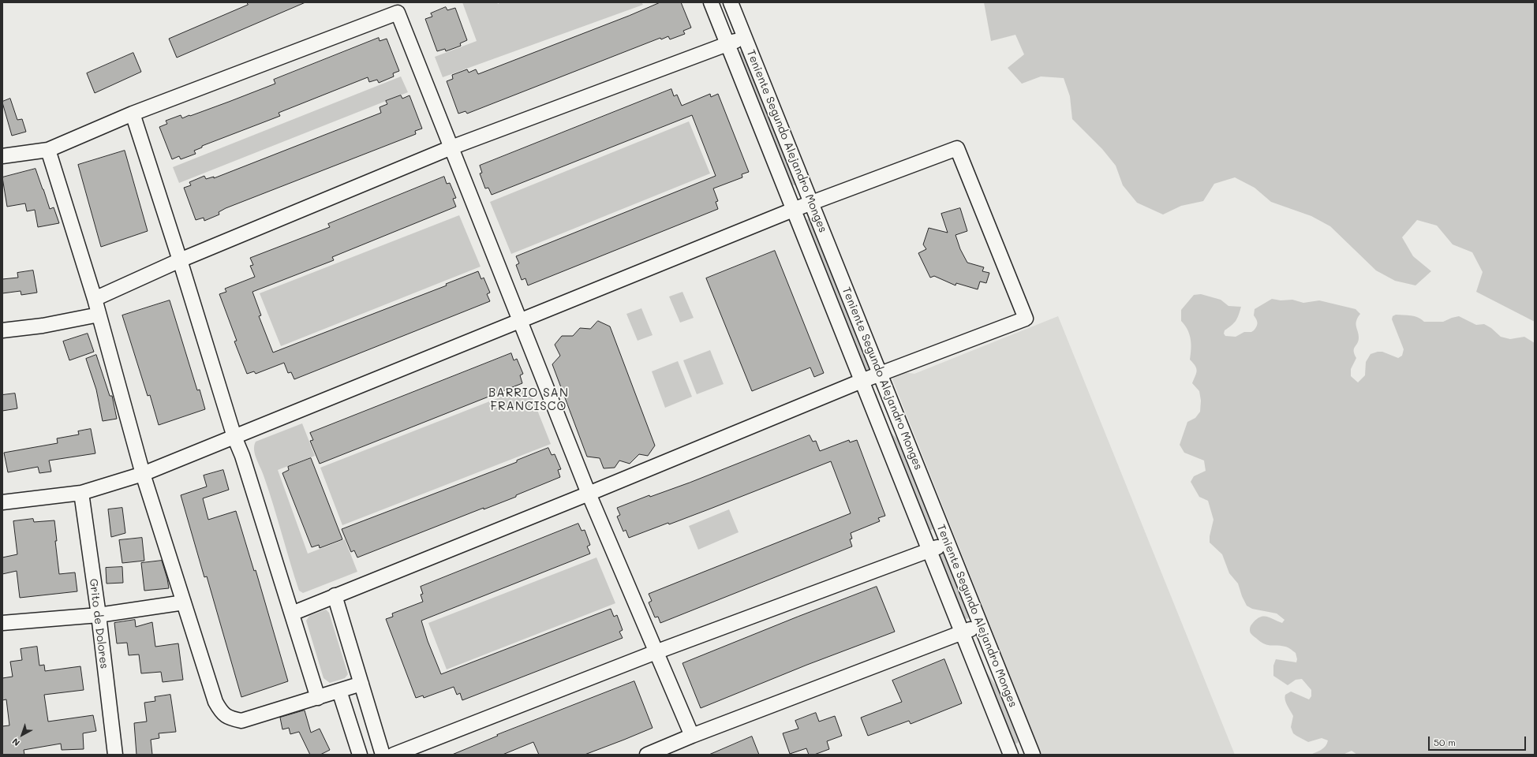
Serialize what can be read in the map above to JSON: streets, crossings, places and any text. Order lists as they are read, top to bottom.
{
  "streets": {
    "street": ["Teniente Segundo Alejandro Monges", "Grito de Dolores"]
  },
  "districts": ["BARRIO SAN FRANCISCO"],
  "scale_bar": "50 m",
  "north": "bottom left"
}
